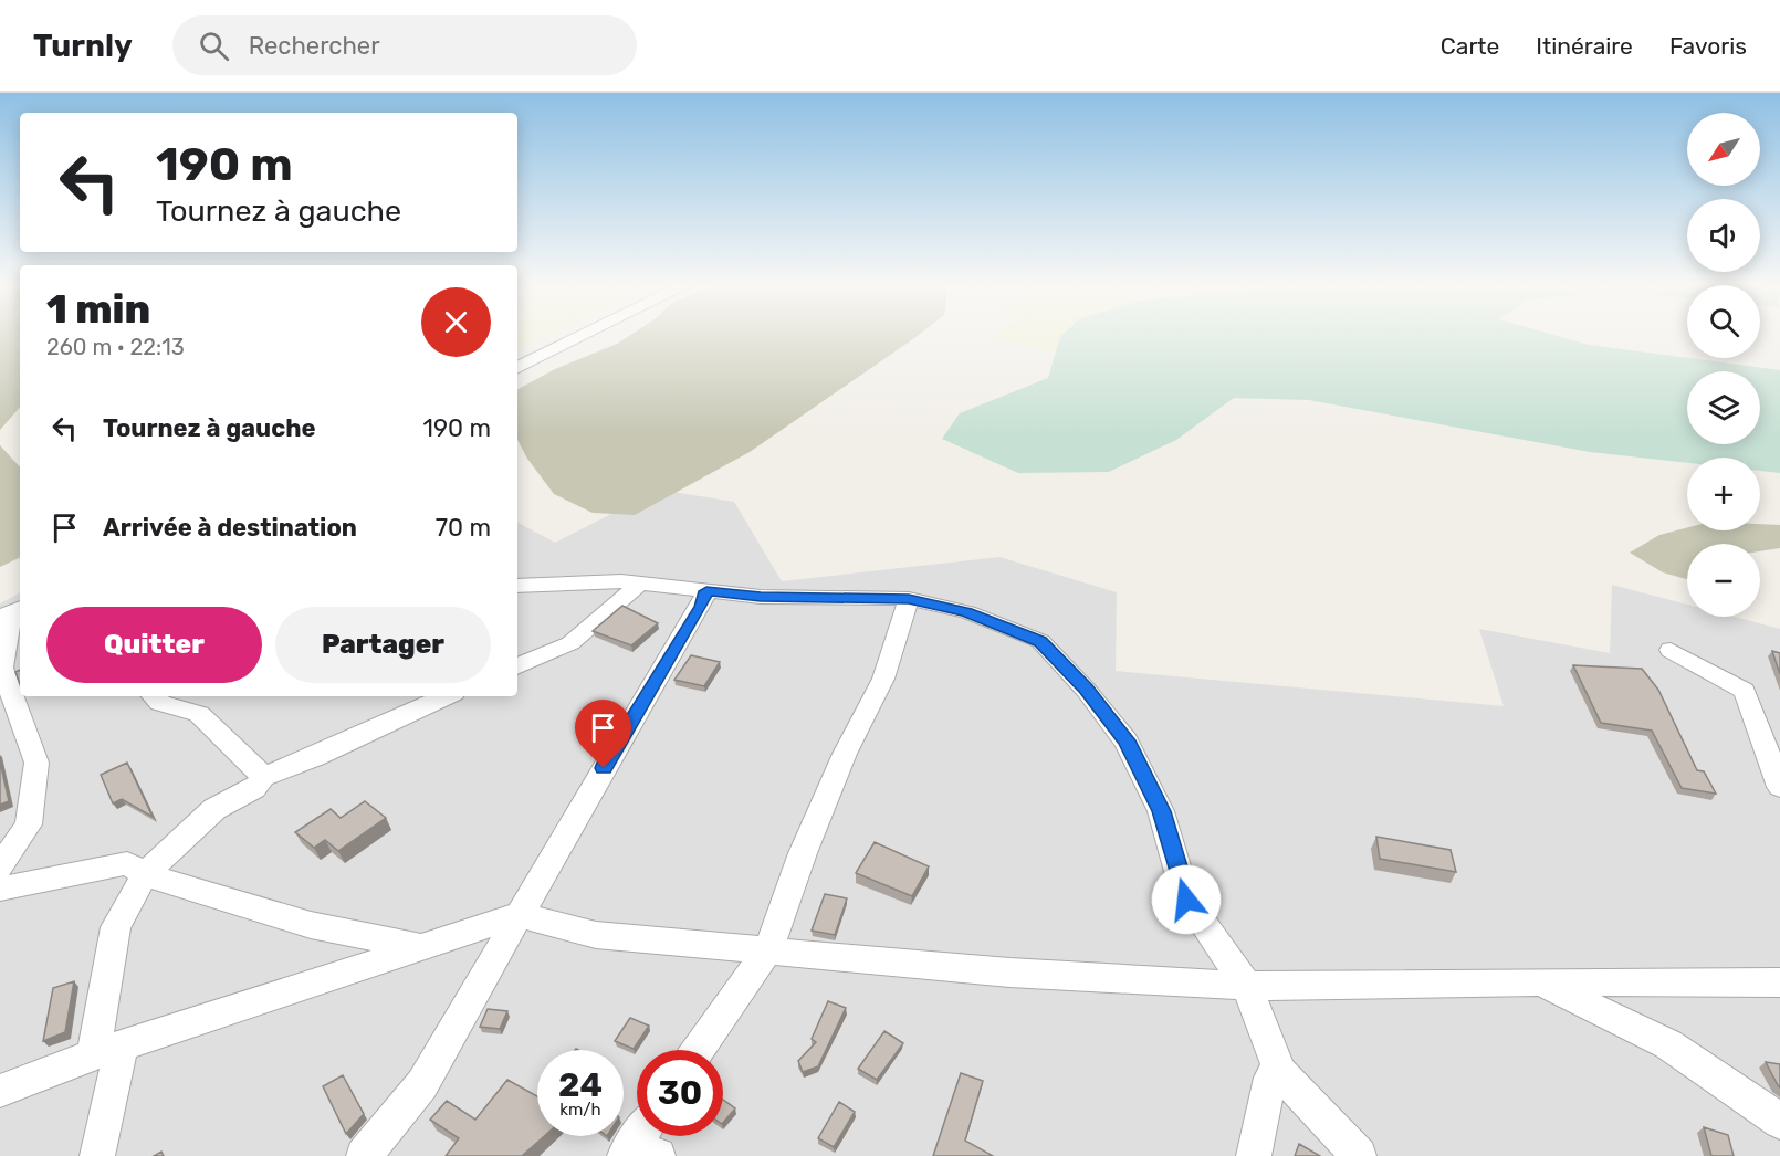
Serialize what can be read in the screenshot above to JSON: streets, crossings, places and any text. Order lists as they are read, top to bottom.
{
  "north": "bottom left",
  "page": {
    "header": "Turnly",
    "search": "Rechercher",
    "nav": ["Carte", "Itinéraire", "Favoris"],
    "map_buttons": ["+", "−"],
    "turn": ["190 m", "Tournez à gauche"],
    "heading": ["1 min", "260 m · 22:13"],
    "list": [
      {
        "name": "Tournez à gauche",
        "value": "190 m"
      },
      {
        "name": "Arrivée à destination",
        "value": "70 m"
      }
    ],
    "buttons": ["Quitter", "Partager"],
    "speed": "24 km/h",
    "limit": "30"
  }
}
